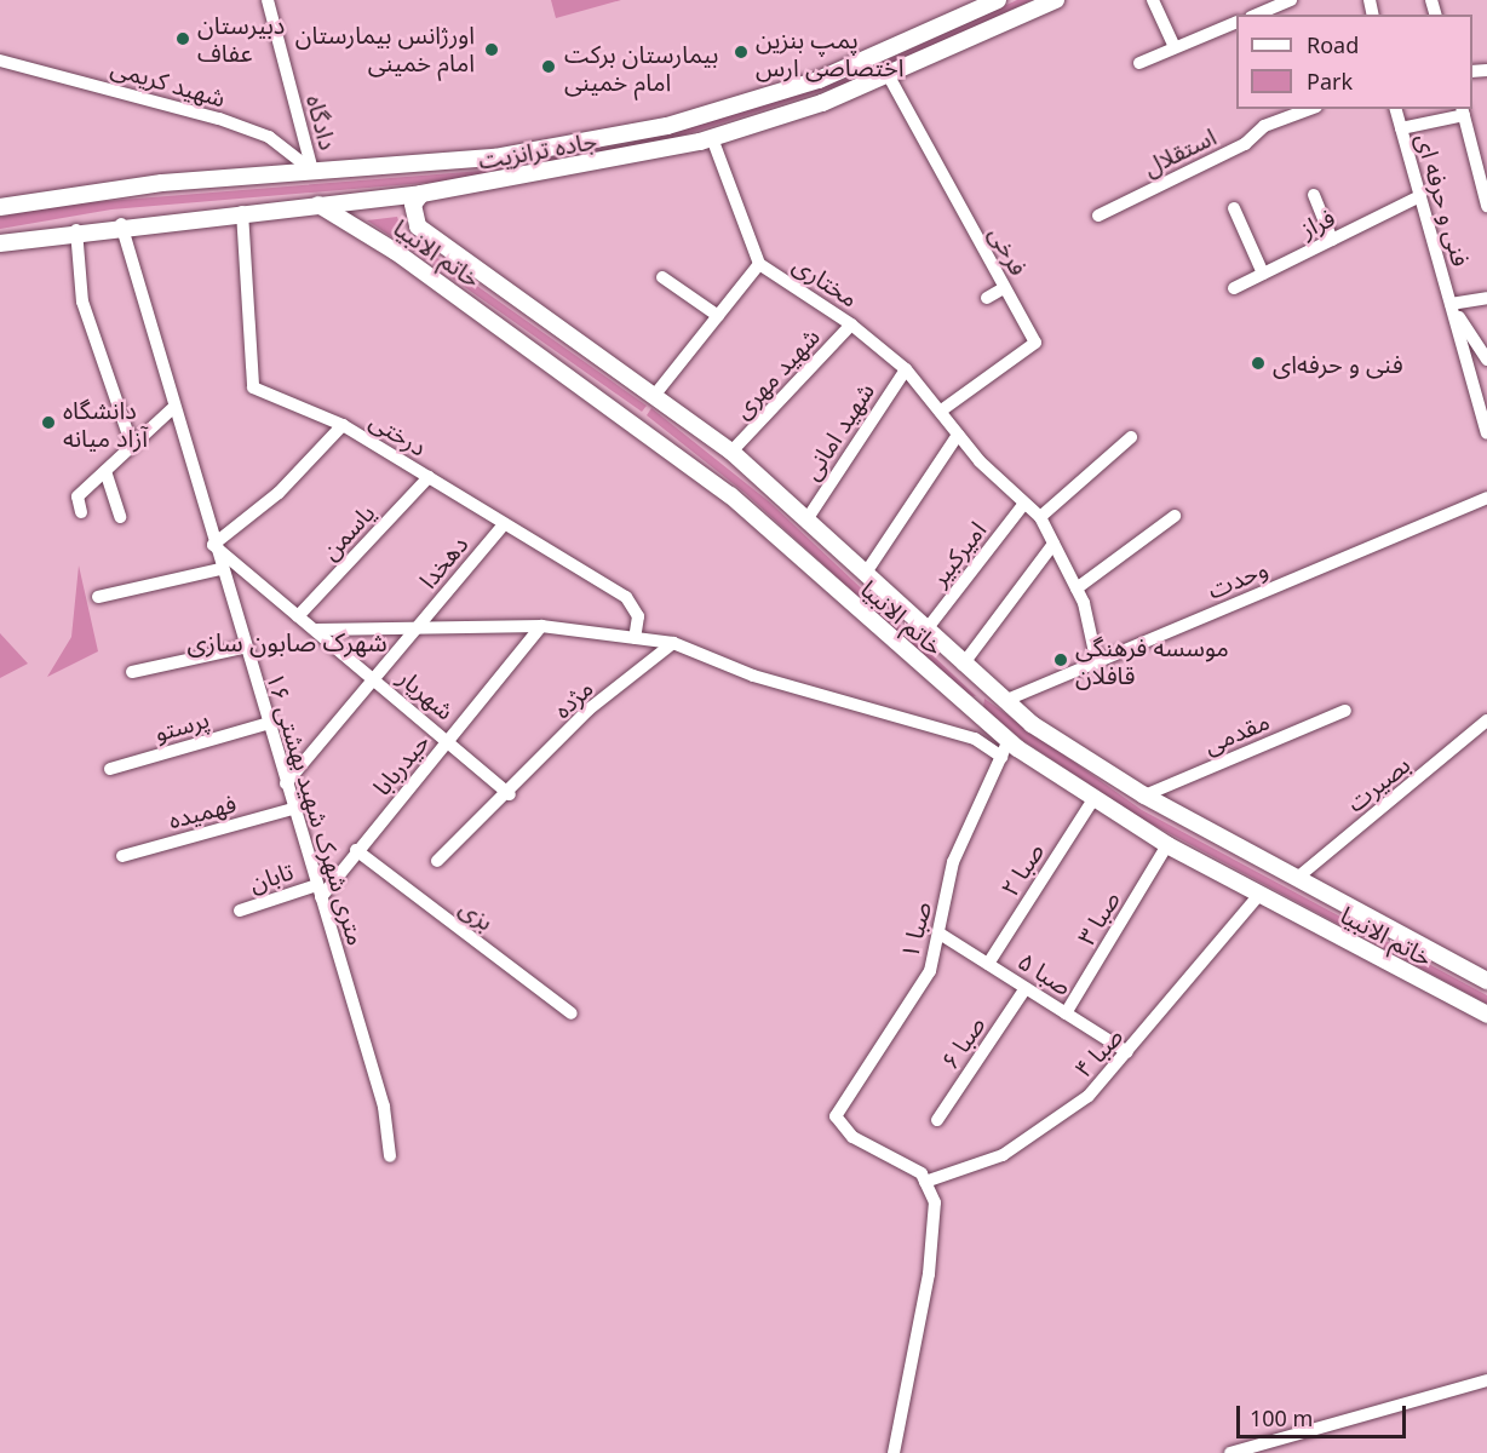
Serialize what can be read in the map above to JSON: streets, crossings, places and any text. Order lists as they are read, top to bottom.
{
  "streets": {
    "main road": ["جاده ترانزیت", "خاتم الانبیا"],
    "street": [
      "شهید کریمی",
      "دادگاه",
      "استقلال",
      "فنی و حرفه ای",
      "فراز",
      "فرخی",
      "مختاری",
      "شهید مهری",
      "شهید امانی",
      "درختی",
      "یاسمن",
      "امیرکبیر",
      "دهخدا",
      "وحدت",
      "شهریار",
      "مژده",
      "پرستو",
      "مقدمی",
      "حیدربابا",
      "بصيرت",
      "۱۶ متری شهرک شهيد بهشتی",
      "فهمیده",
      "صبا ۲",
      "تابان",
      "بزی",
      "صبا ۳",
      "صبا ۱",
      "صبا ۵",
      "صبا ۶",
      "صبا ۴"
    ]
  },
  "crossings": [
    ["شهید کریمی", "دادگاه"],
    ["شهید کریمی", "جاده ترانزیت"],
    ["دادگاه", "جاده ترانزیت"],
    ["جاده ترانزیت", "فرخی"],
    ["جاده ترانزیت", "خاتم الانبیا"],
    ["جاده ترانزیت", "مختاری"],
    ["جاده ترانزیت", "درختی"],
    ["جاده ترانزیت", "۱۶ متری شهرک شهيد بهشتی"],
    ["فنی و حرفه ای", "فراز"],
    ["فرخی", "مختاری"],
    ["خاتم الانبیا", "شهید مهری"],
    ["خاتم الانبیا", "شهید امانی"],
    ["خاتم الانبیا", "امیرکبیر"],
    ["خاتم الانبیا", "وحدت"],
    ["خاتم الانبیا", "مقدمی"],
    ["خاتم الانبیا", "بصيرت"],
    ["خاتم الانبیا", "صبا ۲"],
    ["خاتم الانبیا", "صبا ۳"],
    ["خاتم الانبیا", "صبا ۱"],
    ["خاتم الانبیا", "صبا ۴"],
    ["مختاری", "شهید مهری"],
    ["مختاری", "شهید امانی"],
    ["مختاری", "امیرکبیر"],
    ["مختاری", "وحدت"],
    ["درختی", "یاسمن"],
    ["درختی", "دهخدا"],
    ["یاسمن", "شهریار"],
    ["دهخدا", "شهریار"],
    ["دهخدا", "۱۶ متری شهرک شهيد بهشتی"],
    ["شهریار", "مژده"],
    ["شهریار", "حیدربابا"],
    ["شهریار", "۱۶ متری شهرک شهيد بهشتی"],
    ["پرستو", "۱۶ متری شهرک شهيد بهشتی"],
    ["حیدربابا", "۱۶ متری شهرک شهيد بهشتی"],
    ["حیدربابا", "تابان"],
    ["حیدربابا", "بزی"],
    ["۱۶ متری شهرک شهيد بهشتی", "فهمیده"],
    ["۱۶ متری شهرک شهيد بهشتی", "تابان"],
    ["صبا ۲", "صبا ۵"],
    ["صبا ۳", "صبا ۵"],
    ["صبا ۱", "صبا ۵"],
    ["صبا ۱", "صبا ۴"],
    ["صبا ۵", "صبا ۶"],
    ["صبا ۵", "صبا ۴"]
  ],
  "districts": ["شهرک صابون سازی"],
  "places": [
    "دبیرستان عفاف",
    "اورژانس بیمارستان امام خمینی",
    "پمپ بنزین اختصاصی ارس",
    "بیمارستان برکت امام خمینی",
    "فنی و حرفه‌ای",
    "دانشگاه آزاد میانه",
    "موسسه فرهنگی قافلان"
  ],
  "legend": ["Road", "Park"],
  "scale_bar": "100 m"
}
